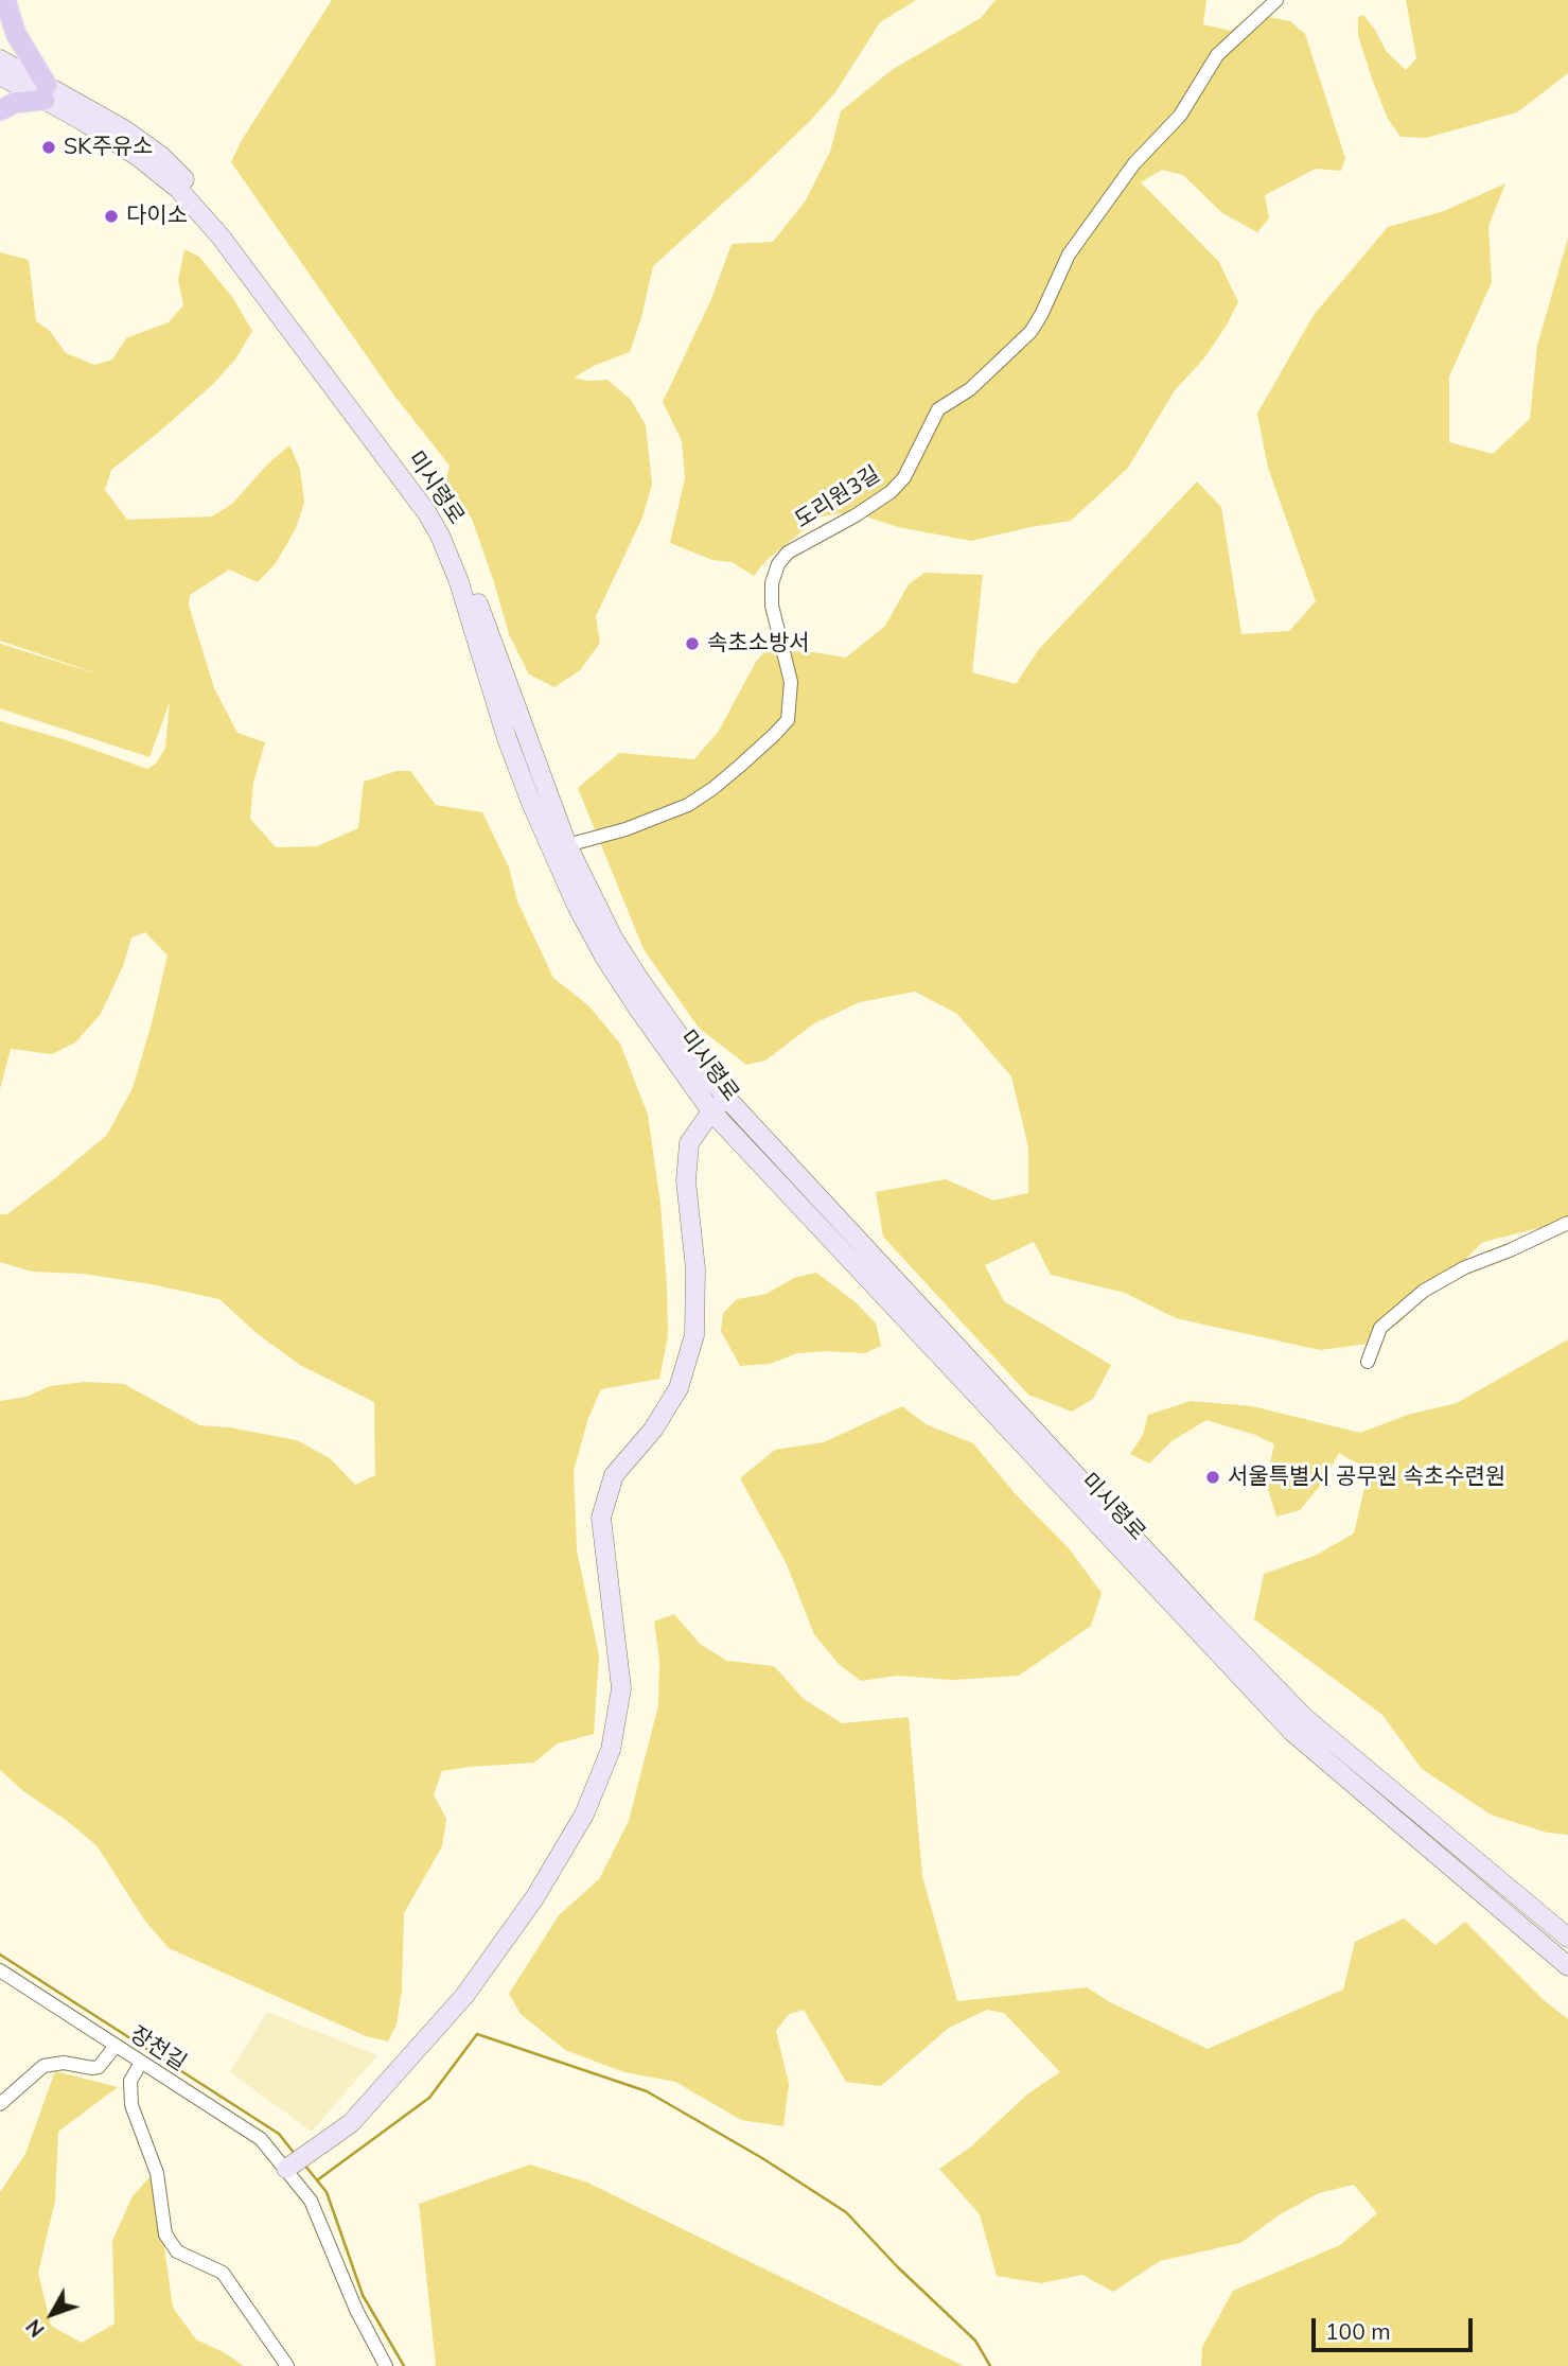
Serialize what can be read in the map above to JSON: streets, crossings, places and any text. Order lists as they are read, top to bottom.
{
  "streets": {
    "main road": ["미시령로"],
    "street": ["도리원3길", "장천길"]
  },
  "crossings": [
    ["미시령로", "도리원3길"]
  ],
  "places": [
    "SK주유소",
    "다이소",
    "속초소방서",
    "서울특별시 공무원 속초수련원"
  ],
  "scale_bar": "100 m",
  "north": "bottom left"
}
